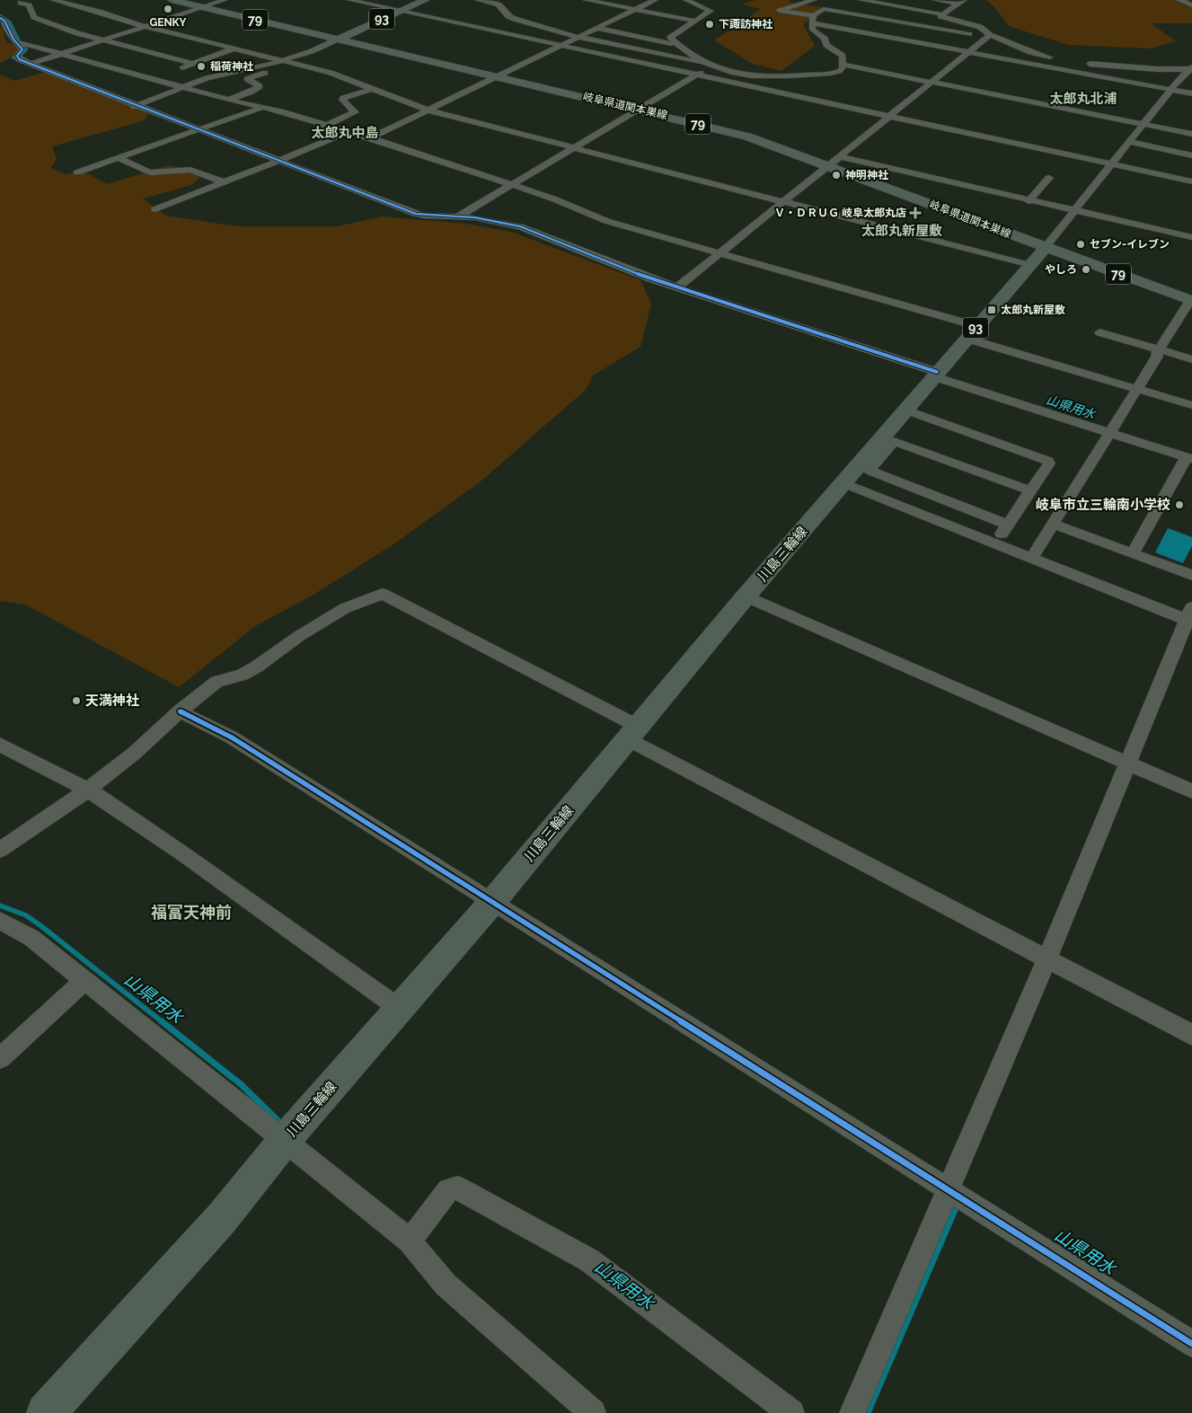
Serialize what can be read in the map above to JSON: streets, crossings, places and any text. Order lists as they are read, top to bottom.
{
  "streets": {
    "main road": [
      "93",
      "79",
      "岐阜県道関本巣線",
      "川島三輪線"
    ]
  },
  "crossings": [
    ["93", "岐阜県道関本巣線"],
    ["岐阜県道関本巣線", "川島三輪線"]
  ],
  "districts": [
    "太郎丸北浦",
    "太郎丸中島",
    "太郎丸新屋敷",
    "福富天神前"
  ],
  "water": ["山県用水"],
  "places": {
    "other": [
      "GENKY",
      "下諏訪神社",
      "稲荷神社",
      "神明神社",
      "セブン-イレブン",
      "やしろ",
      "岐阜市立三輪南小学校",
      "天満神社"
    ],
    "health": ["Ｖ・ＤＲＵＧ 岐阜太郎丸店"],
    "transit": ["太郎丸新屋敷"]
  }
}
